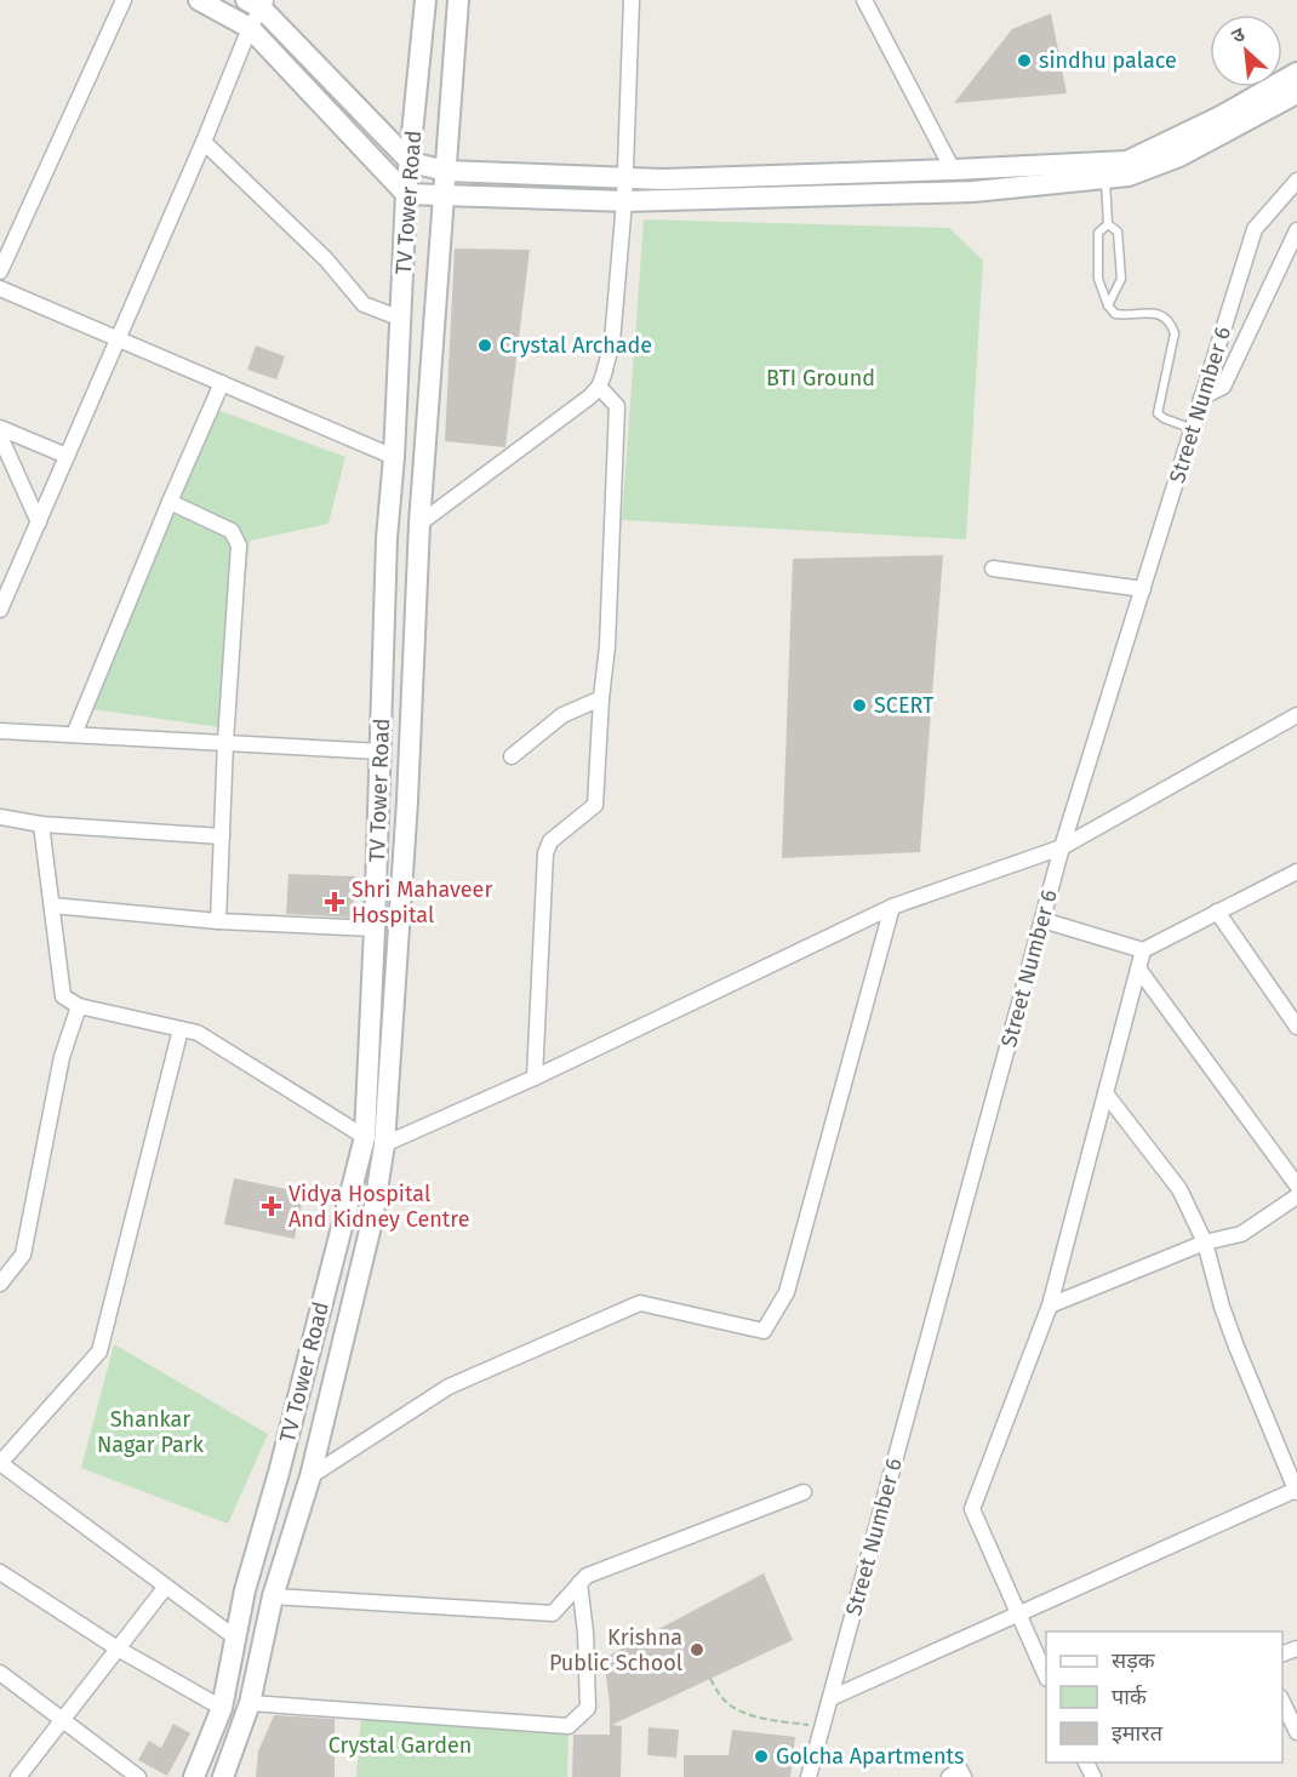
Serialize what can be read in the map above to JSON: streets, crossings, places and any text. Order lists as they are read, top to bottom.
{
  "streets": {
    "main road": ["TV Tower Road"],
    "street": ["Street Number 6"]
  },
  "parks": ["BTI Ground", "Shankar Nagar Park", "Crystal Garden"],
  "places": {
    "other": [
      "sindhu palace",
      "Crystal Archade",
      "SCERT",
      "Krishna Public School",
      "Golcha Apartments"
    ],
    "health": ["Shri Mahaveer Hospital", "Vidya Hospital And Kidney Centre"]
  },
  "legend": ["सड़क", "पार्क", "इमारत"],
  "north": "top left"
}
